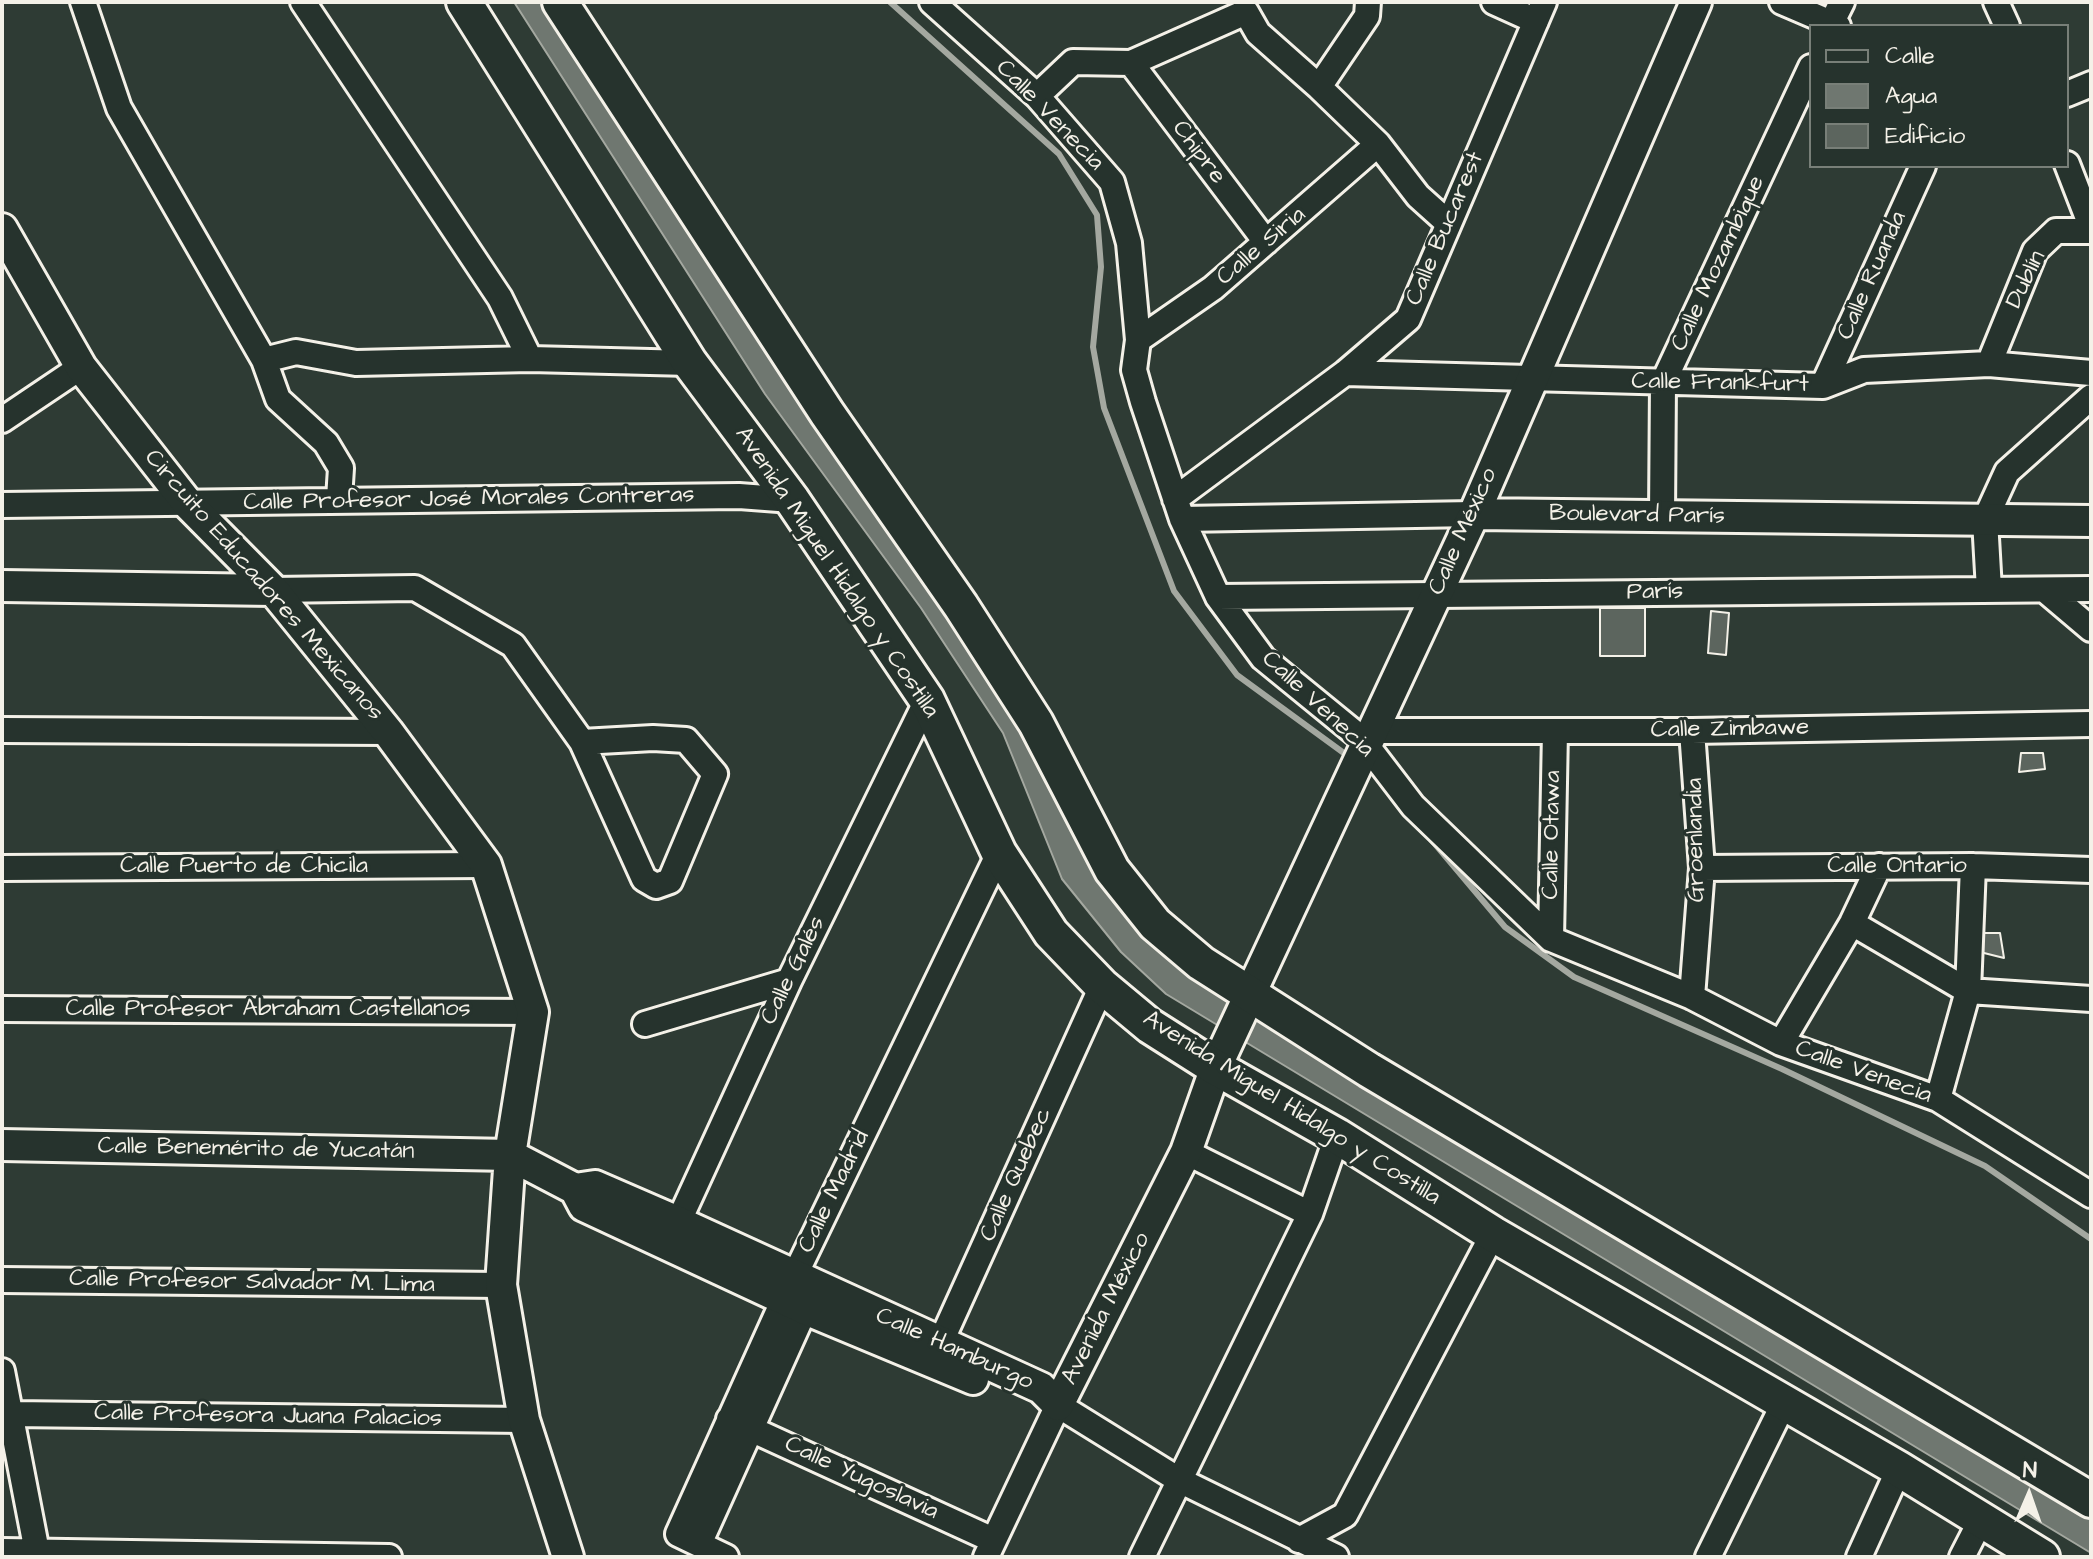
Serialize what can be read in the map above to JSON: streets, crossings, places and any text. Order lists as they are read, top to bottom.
{
  "streets": {
    "main road": ["Avenida Miguel Hidalgo y Costilla"],
    "street": [
      "Calle Venecia",
      "Chipre",
      "Calle Bucarest",
      "Calle Siria",
      "Calle Mozambique",
      "Calle Ruanda",
      "Dublín",
      "Calle Frankfurt",
      "Calle Profesor José Morales Contreras",
      "Boulevard París",
      "Calle México",
      "Circuito Educadores Mexicanos",
      "París",
      "Calle Zimbawe",
      "Calle Otawa",
      "Groenlandia",
      "Calle Puerto de Chicila",
      "Calle Ontario",
      "Calle Galés",
      "Calle Profesor Abraham Castellanos",
      "Calle Benemérito de Yucatán",
      "Calle Quebec",
      "Calle Madrid",
      "Calle Profesor Salvador M. Lima",
      "Avenida México",
      "Calle Hamburgo",
      "Calle Profesora Juana Palacios",
      "Calle Yugoslavia"
    ]
  },
  "crossings": [
    ["Calle Venecia", "Calle Bucarest"],
    ["Calle Venecia", "Calle Siria"],
    ["Calle Venecia", "Boulevard París"],
    ["Calle Venecia", "Calle México"],
    ["Calle Venecia", "París"],
    ["Calle Venecia", "Calle Zimbawe"],
    ["Calle Venecia", "Calle Otawa"],
    ["Calle Venecia", "Groenlandia"],
    ["Chipre", "Calle Siria"],
    ["Calle Bucarest", "Calle Frankfurt"],
    ["Calle Bucarest", "Boulevard París"],
    ["Calle Mozambique", "Calle Frankfurt"],
    ["Calle Mozambique", "Boulevard París"],
    ["Calle Ruanda", "Calle Frankfurt"],
    ["Dublín", "Calle Frankfurt"],
    ["Calle Frankfurt", "Calle México"],
    ["Calle Profesor José Morales Contreras", "Avenida Miguel Hidalgo y Costilla"],
    ["Calle Profesor José Morales Contreras", "Circuito Educadores Mexicanos"],
    ["Boulevard París", "Calle México"],
    ["Calle México", "Avenida Miguel Hidalgo y Costilla"],
    ["Calle México", "París"],
    ["Calle México", "Calle Zimbawe"],
    ["Calle México", "Avenida México"],
    ["Avenida Miguel Hidalgo y Costilla", "Calle Galés"],
    ["Avenida Miguel Hidalgo y Costilla", "Calle Quebec"],
    ["Avenida Miguel Hidalgo y Costilla", "Calle Madrid"],
    ["Avenida Miguel Hidalgo y Costilla", "Avenida México"],
    ["Circuito Educadores Mexicanos", "Calle Puerto de Chicila"],
    ["Circuito Educadores Mexicanos", "Calle Profesor Abraham Castellanos"],
    ["Circuito Educadores Mexicanos", "Calle Benemérito de Yucatán"],
    ["Circuito Educadores Mexicanos", "Calle Profesor Salvador M. Lima"],
    ["Circuito Educadores Mexicanos", "Calle Hamburgo"],
    ["Circuito Educadores Mexicanos", "Calle Profesora Juana Palacios"],
    ["Calle Zimbawe", "Calle Otawa"],
    ["Calle Zimbawe", "Groenlandia"],
    ["Groenlandia", "Calle Ontario"],
    ["Calle Galés", "Calle Hamburgo"],
    ["Calle Benemérito de Yucatán", "Calle Hamburgo"],
    ["Calle Quebec", "Calle Hamburgo"],
    ["Calle Madrid", "Calle Hamburgo"],
    ["Calle Madrid", "Calle Yugoslavia"],
    ["Avenida México", "Calle Hamburgo"],
    ["Avenida México", "Calle Yugoslavia"]
  ],
  "legend": ["Calle", "Agua", "Edificio"],
  "north": "top"
}
